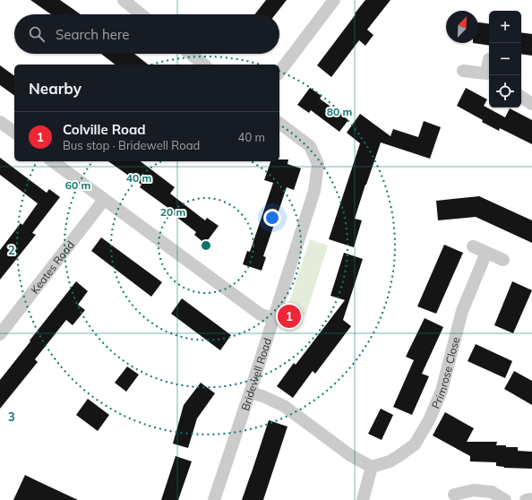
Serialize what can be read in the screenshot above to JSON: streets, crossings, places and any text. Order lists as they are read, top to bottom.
{
  "streets": {
    "street": ["Keates Road", "Primrose Close", "Bridewell Road"]
  },
  "north": "top right",
  "page": {
    "map_buttons": ["+", "−"],
    "search": "Search here",
    "heading": "Nearby",
    "list": [
      {
        "mark": "1",
        "name": "Colville Road",
        "note": "Bus stop · Bridewell Road",
        "value": "40 m"
      }
    ],
    "pins": "1"
  },
  "grid": {
    "rows": ["2", "3"]
  },
  "rings": [
    "80 m",
    "40 m",
    "60 m",
    "20 m"
  ]
}
